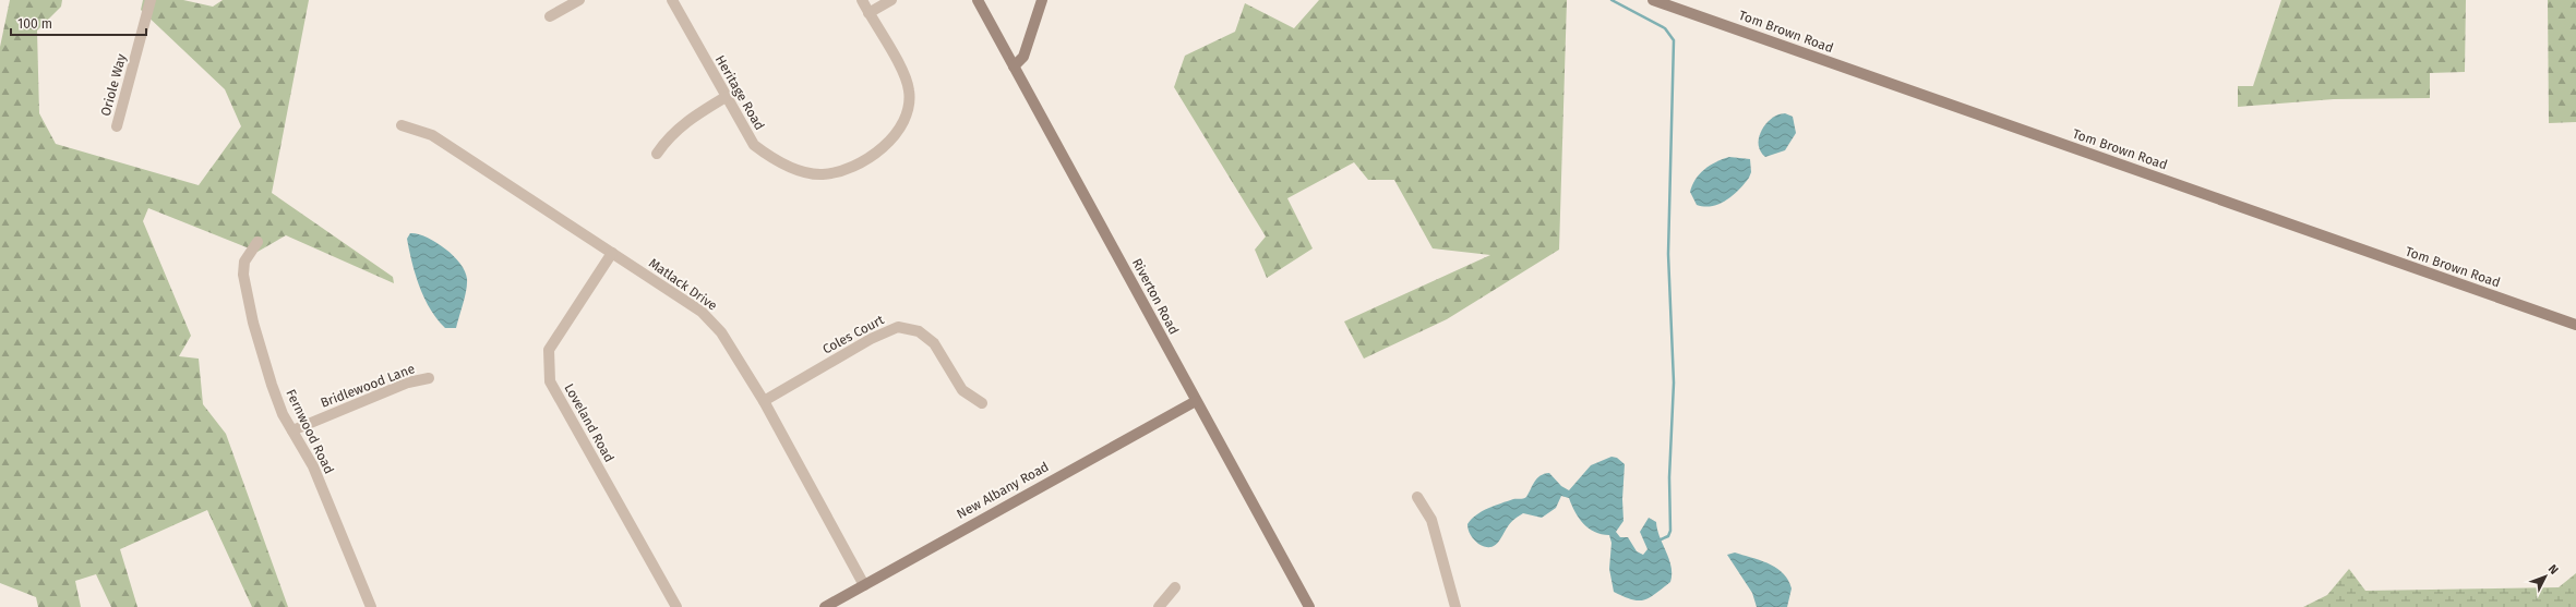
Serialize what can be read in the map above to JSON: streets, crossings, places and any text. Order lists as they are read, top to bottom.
{
  "streets": {
    "main road": ["Tom Brown Road", "Riverton Road", "New Albany Road"],
    "street": [
      "Oriole Way",
      "Heritage Road",
      "Matlack Drive",
      "Coles Court",
      "Bridlewood Lane",
      "Loveland Road",
      "Fernwood Road"
    ]
  },
  "crossings": [
    ["Matlack Drive", "Coles Court"],
    ["Matlack Drive", "Loveland Road"],
    ["Matlack Drive", "New Albany Road"],
    ["Riverton Road", "New Albany Road"],
    ["Bridlewood Lane", "Fernwood Road"]
  ],
  "scale_bar": "100 m",
  "north": "top right"
}
